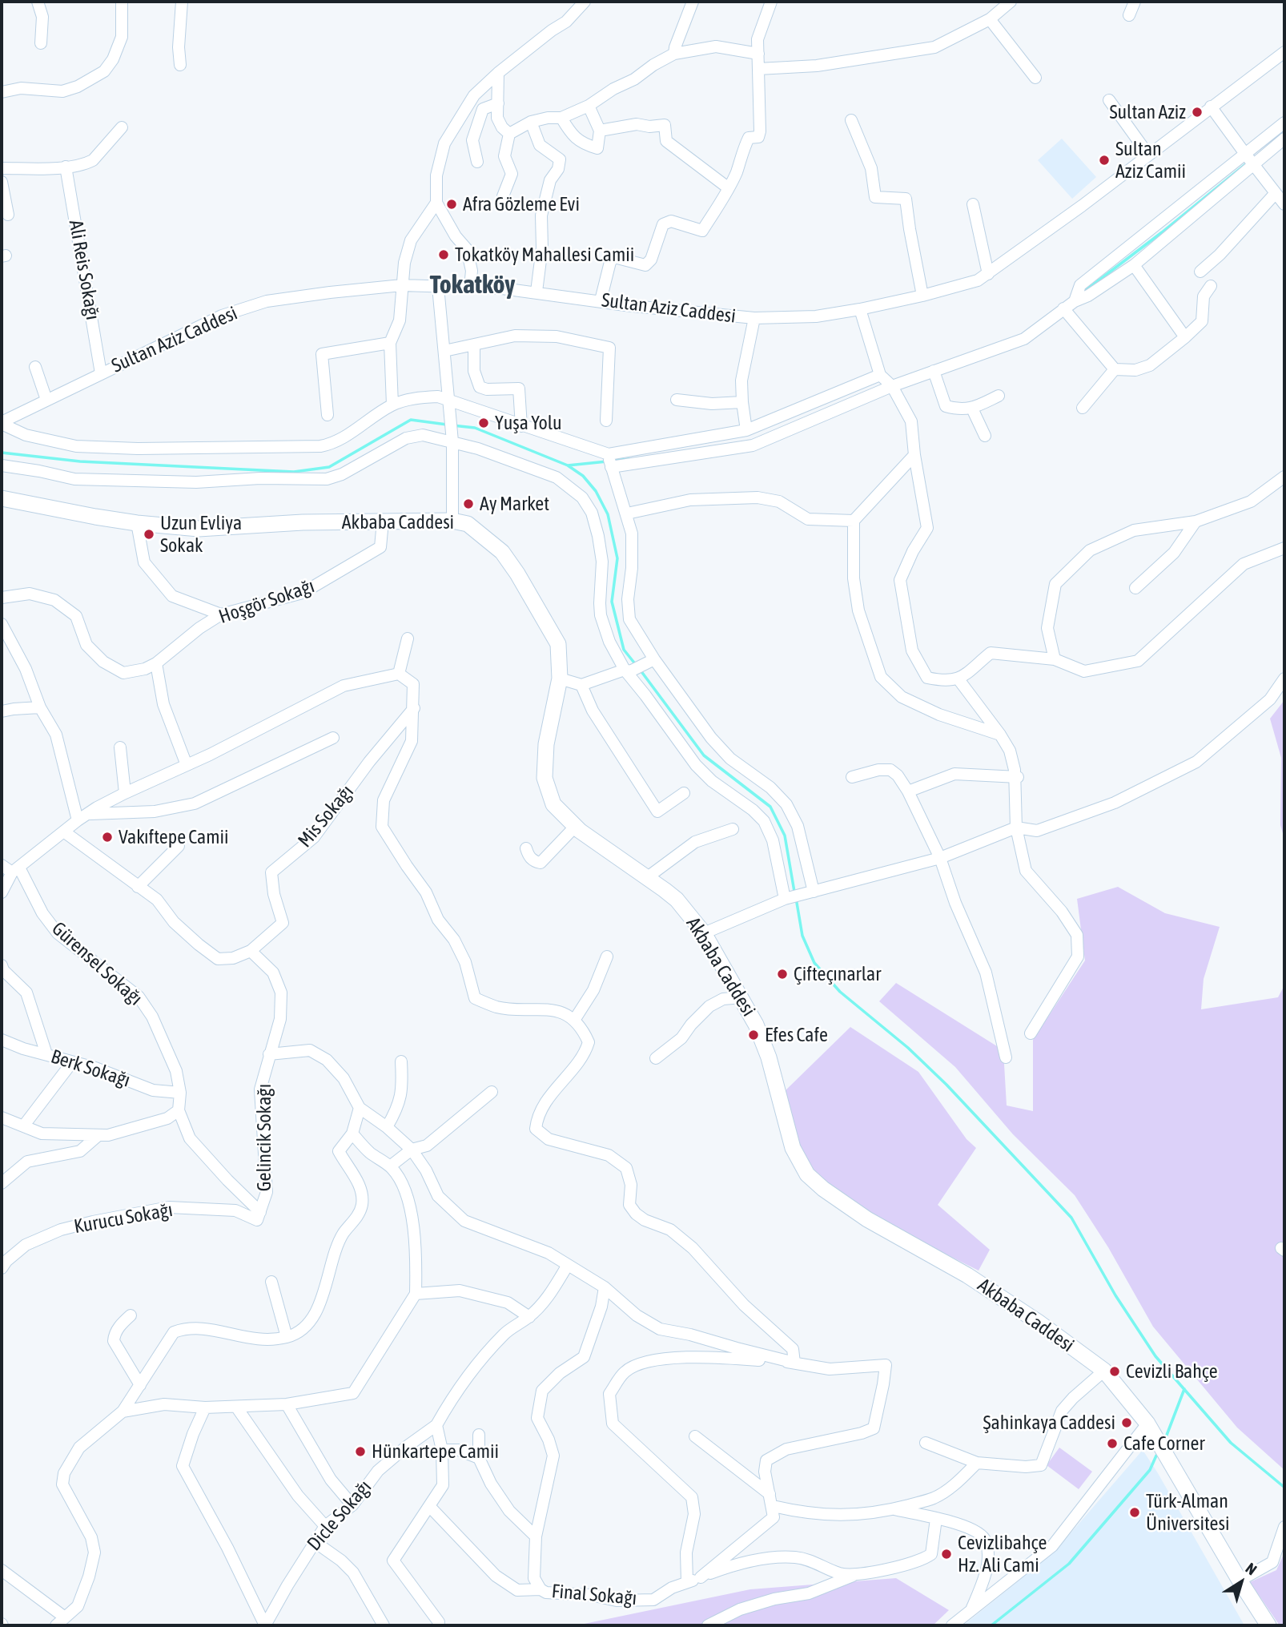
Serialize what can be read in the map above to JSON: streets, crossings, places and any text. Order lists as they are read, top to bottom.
{
  "streets": {
    "main road": ["Akbaba Caddesi"],
    "street": [
      "Ali Reis Sokağı",
      "Sultan Aziz Caddesi",
      "Hoşgör Sokağı",
      "Mis Sokağı",
      "Gürensel Sokağı",
      "Berk Sokağı",
      "Gelincik Sokağı",
      "Kurucu Sokağı",
      "Dicle Sokağı",
      "Final Sokağı"
    ]
  },
  "crossings": [
    ["Ali Reis Sokağı", "Sultan Aziz Caddesi"],
    ["Akbaba Caddesi", "Hoşgör Sokağı"],
    ["Mis Sokağı", "Gelincik Sokağı"],
    ["Gürensel Sokağı", "Berk Sokağı"],
    ["Gelincik Sokağı", "Kurucu Sokağı"]
  ],
  "districts": ["Tokatköy"],
  "places": [
    "Sultan Aziz",
    "Sultan Aziz Camii",
    "Afra Gözleme Evi",
    "Tokatköy Mahallesi Camii",
    "Yuşa Yolu",
    "Ay Market",
    "Uzun Evliya Sokak",
    "Vakıftepe Camii",
    "Çifteçınarlar",
    "Efes Cafe",
    "Cevizli Bahçe",
    "Şahinkaya Caddesi",
    "Cafe Corner",
    "Hünkartepe Camii",
    "Türk-Alman Üniversitesi",
    "Cevizlibahçe Hz. Ali Cami"
  ],
  "north": "top right"
}
